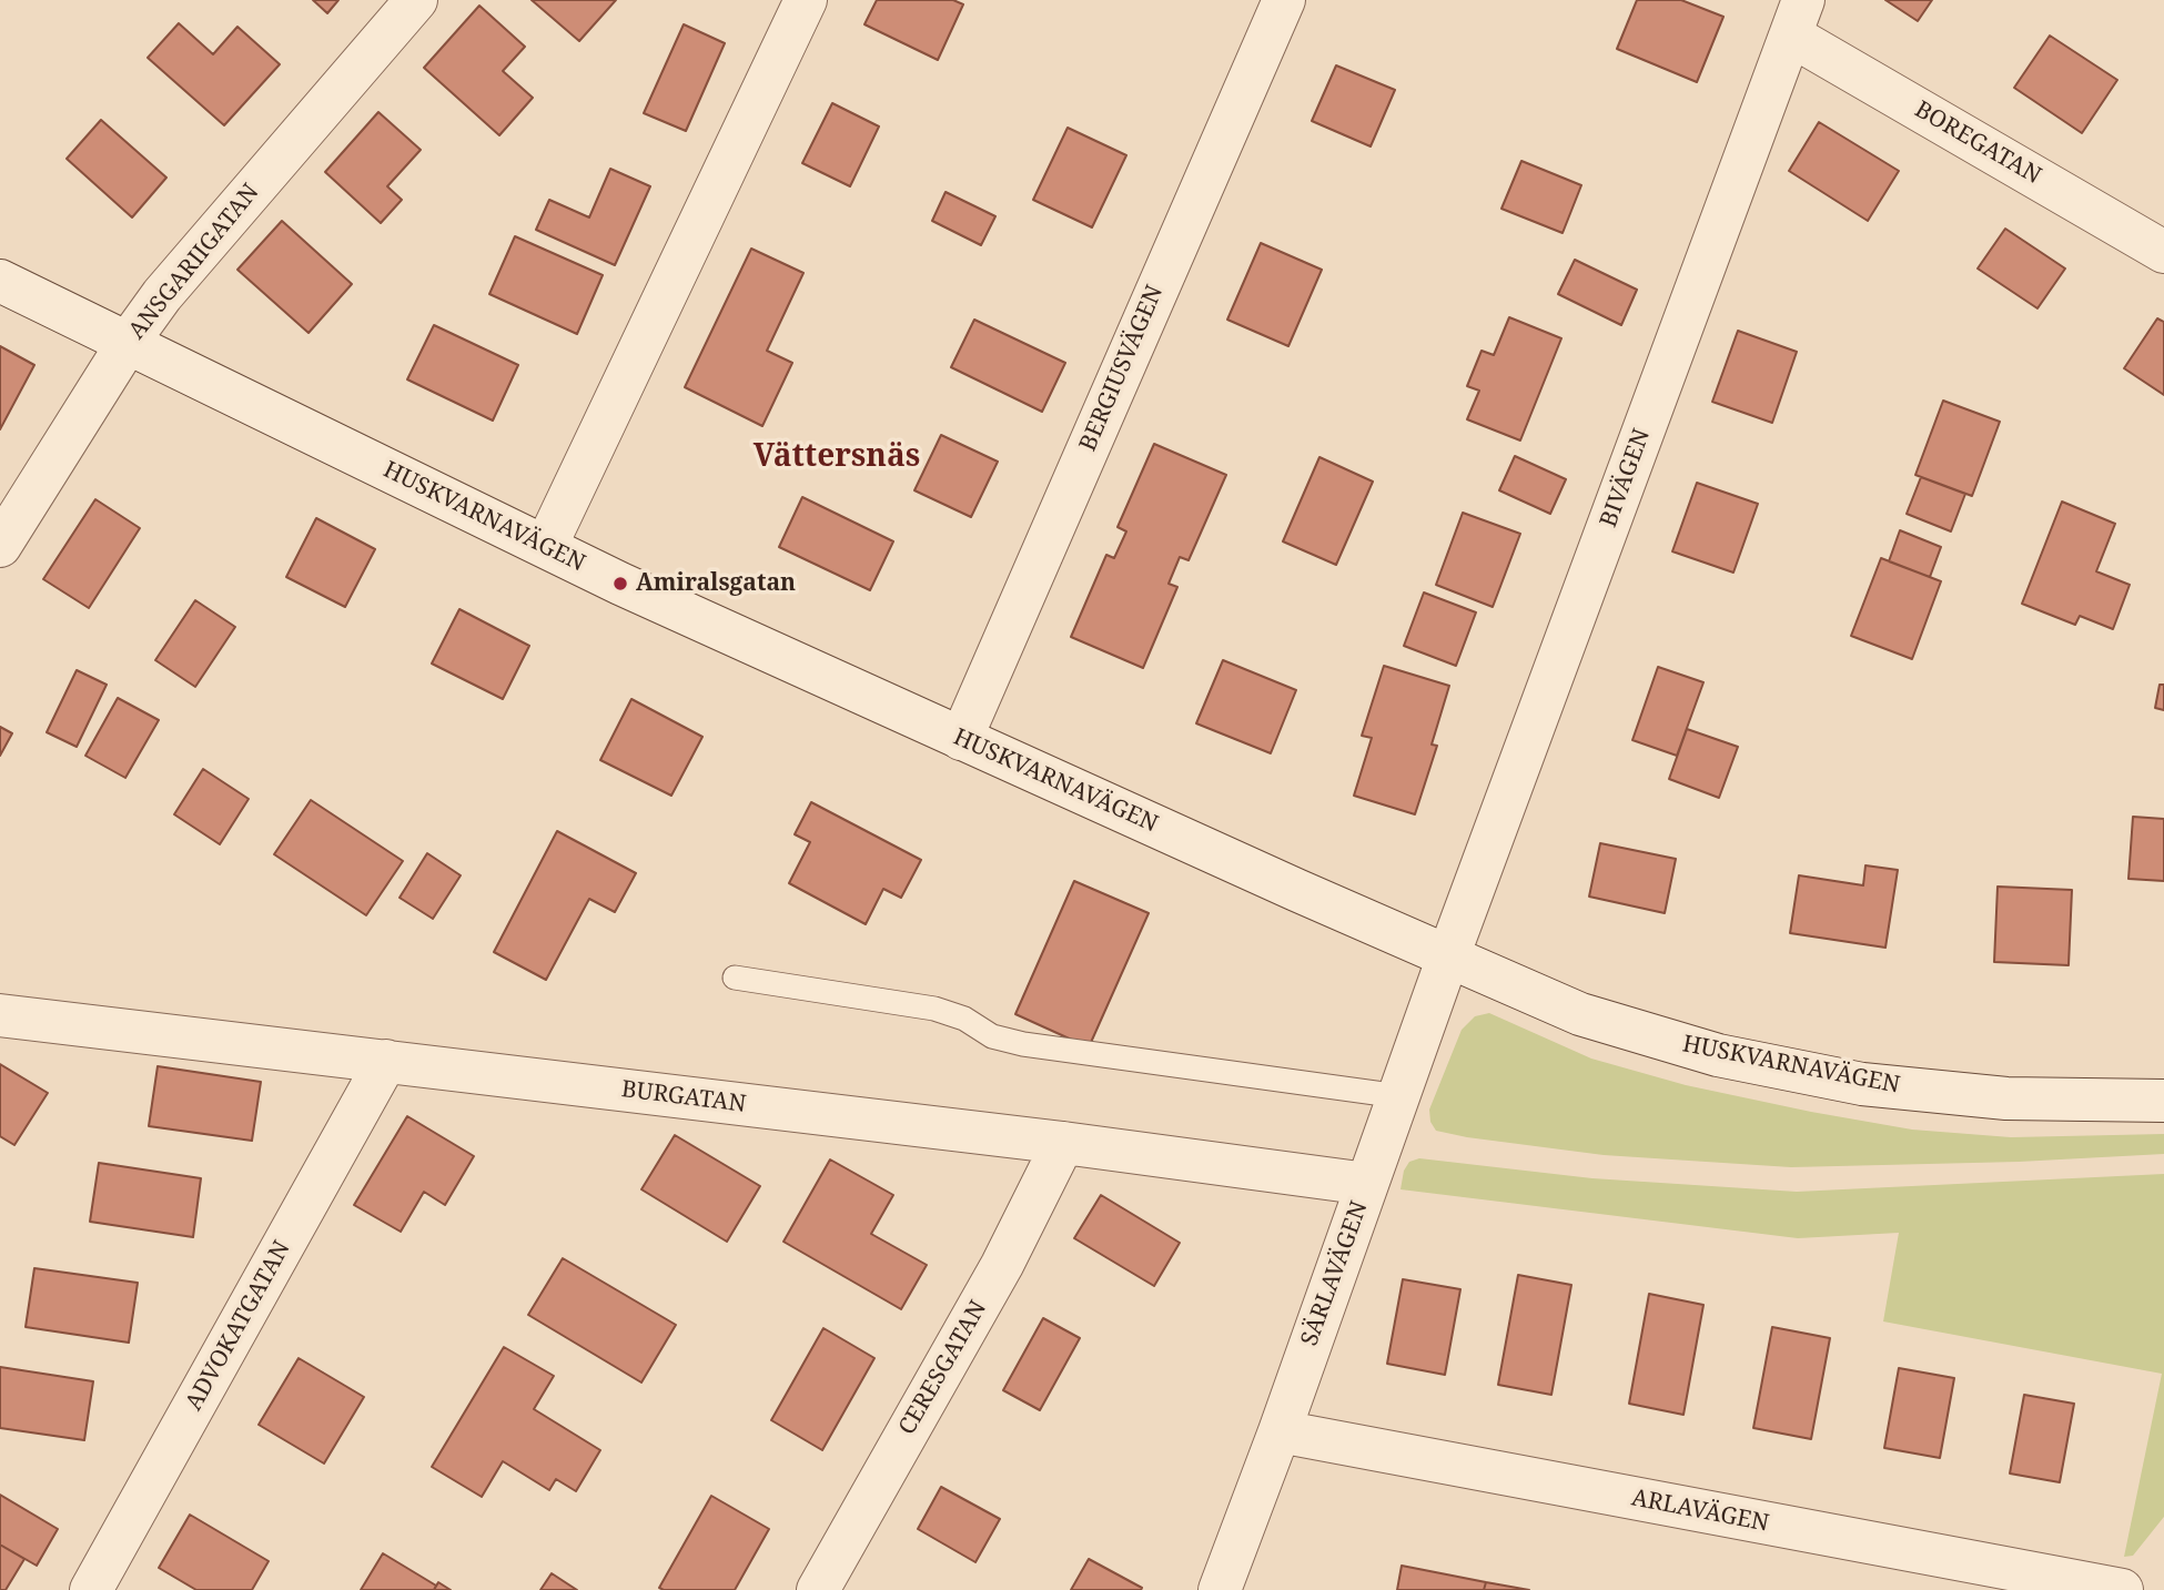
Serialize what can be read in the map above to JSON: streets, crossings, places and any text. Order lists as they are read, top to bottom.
{
  "streets": {
    "street": [
      "BOREGATAN",
      "ANSGARIIGATAN",
      "BERGIUSVÄGEN",
      "BIVÄGEN",
      "HUSKVARNAVÄGEN",
      "BURGATAN",
      "SÄRLAVÄGEN",
      "ADVOKATGATAN",
      "CERESGATAN",
      "ARLAVÄGEN"
    ]
  },
  "crossings": [
    ["BOREGATAN", "BIVÄGEN"],
    ["ANSGARIIGATAN", "HUSKVARNAVÄGEN"],
    ["BERGIUSVÄGEN", "HUSKVARNAVÄGEN"],
    ["BIVÄGEN", "HUSKVARNAVÄGEN"],
    ["BIVÄGEN", "SÄRLAVÄGEN"],
    ["HUSKVARNAVÄGEN", "SÄRLAVÄGEN"],
    ["BURGATAN", "SÄRLAVÄGEN"],
    ["BURGATAN", "ADVOKATGATAN"],
    ["BURGATAN", "CERESGATAN"],
    ["SÄRLAVÄGEN", "ARLAVÄGEN"]
  ],
  "districts": ["Vättersnäs"],
  "places": ["Amiralsgatan"]
}
